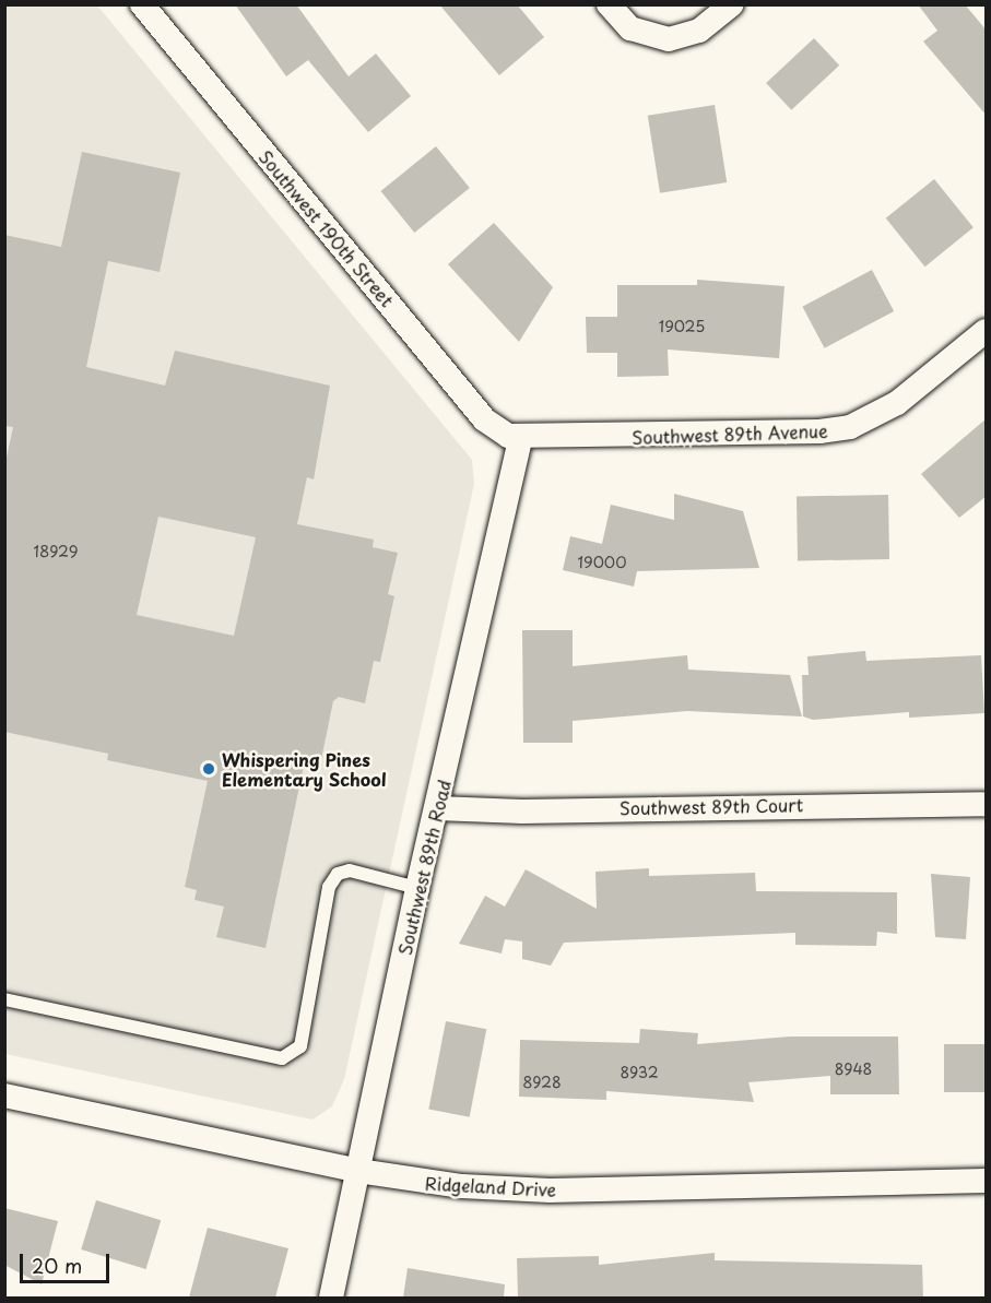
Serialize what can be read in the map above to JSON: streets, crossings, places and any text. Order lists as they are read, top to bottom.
{
  "streets": {
    "street": [
      "Southwest 190th Street",
      "Southwest 89th Avenue",
      "Southwest 89th Court",
      "Southwest 89th Road",
      "Ridgeland Drive"
    ]
  },
  "crossings": [
    ["Southwest 190th Street", "Southwest 89th Avenue"],
    ["Southwest 190th Street", "Southwest 89th Road"],
    ["Southwest 89th Avenue", "Southwest 89th Road"],
    ["Southwest 89th Court", "Southwest 89th Road"],
    ["Southwest 89th Road", "Ridgeland Drive"]
  ],
  "places": ["Whispering Pines Elementary School"],
  "house_numbers": [
    "19025",
    "18929",
    "19000",
    "8948",
    "8932",
    "8928"
  ],
  "scale_bar": "20 m"
}
